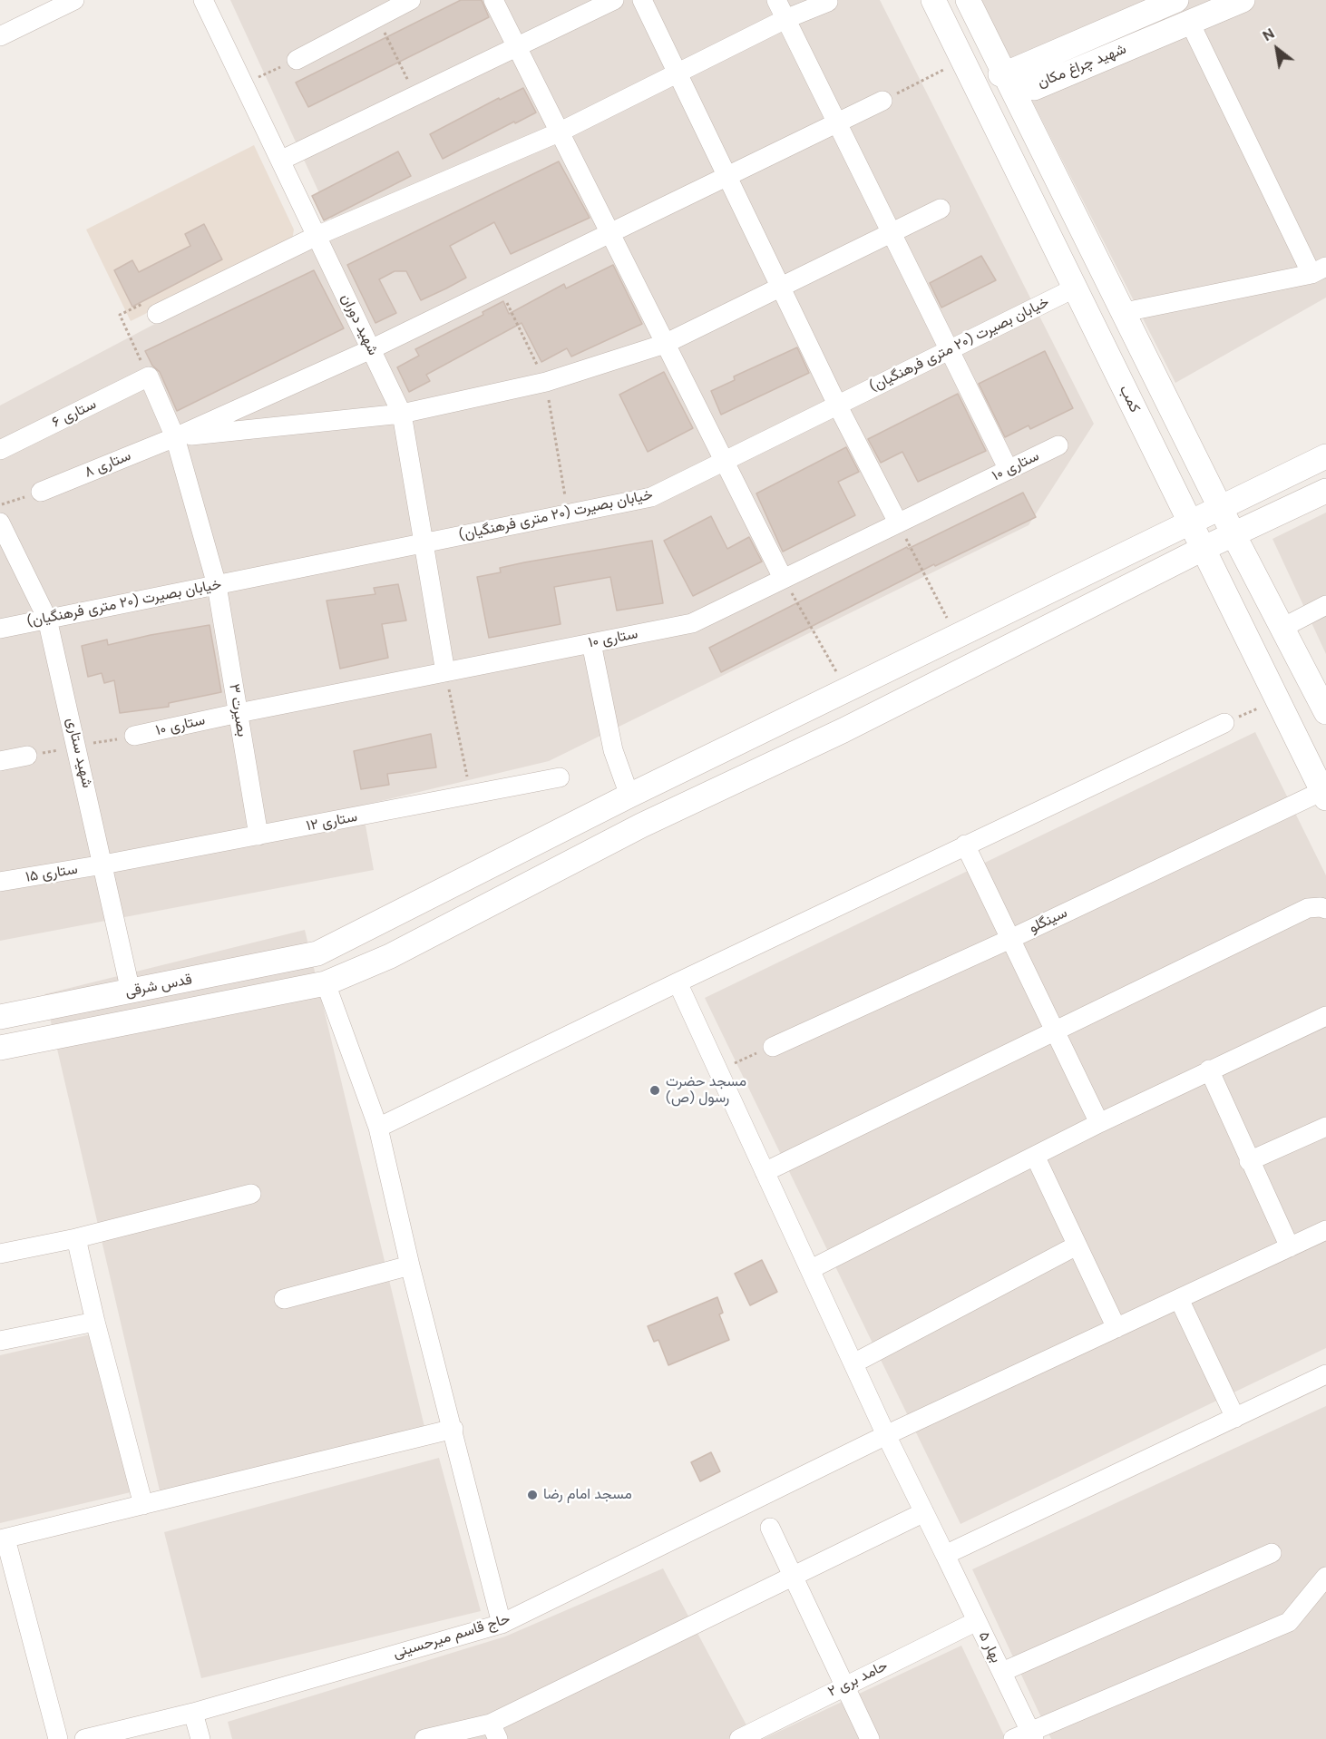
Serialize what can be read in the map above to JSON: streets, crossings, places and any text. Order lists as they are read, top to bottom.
{
  "streets": {
    "street": [
      "شهید چراغ مکان",
      "شهید دوران",
      "خیابان بصیرت (۲۰ متری فرهنگیان)",
      "کمب",
      "ستاری ۶",
      "ستاری ۸",
      "ستاری ۱۰",
      "بصیرت ۳",
      "شهید ستاری",
      "ستاری ۱۲",
      "ستاری ۱۵",
      "سینگلو",
      "قدس شرقی",
      "حاج قاسم میرحسینی",
      "بهار ۵",
      "حامد بری ۲"
    ]
  },
  "crossings": [
    ["شهید دوران", "خیابان بصیرت (۲۰ متری فرهنگیان)"],
    ["شهید دوران", "ستاری ۱۰"],
    ["خیابان بصیرت (۲۰ متری فرهنگیان)", "کمب"],
    ["خیابان بصیرت (۲۰ متری فرهنگیان)", "بصیرت ۳"],
    ["خیابان بصیرت (۲۰ متری فرهنگیان)", "شهید ستاری"],
    ["کمب", "سینگلو"],
    ["ستاری ۶", "بصیرت ۳"],
    ["ستاری ۸", "بصیرت ۳"],
    ["ستاری ۱۰", "بصیرت ۳"],
    ["بصیرت ۳", "ستاری ۱۲"],
    ["شهید ستاری", "ستاری ۱۲"],
    ["شهید ستاری", "ستاری ۱۵"],
    ["شهید ستاری", "قدس شرقی"],
    ["ستاری ۱۲", "ستاری ۱۵"],
    ["حاج قاسم میرحسینی", "بهار ۵"],
    ["بهار ۵", "حامد بری ۲"]
  ],
  "places": ["مسجد حضرت رسول (ص)", "مسجد امام رضا"],
  "north": "top left"
}
